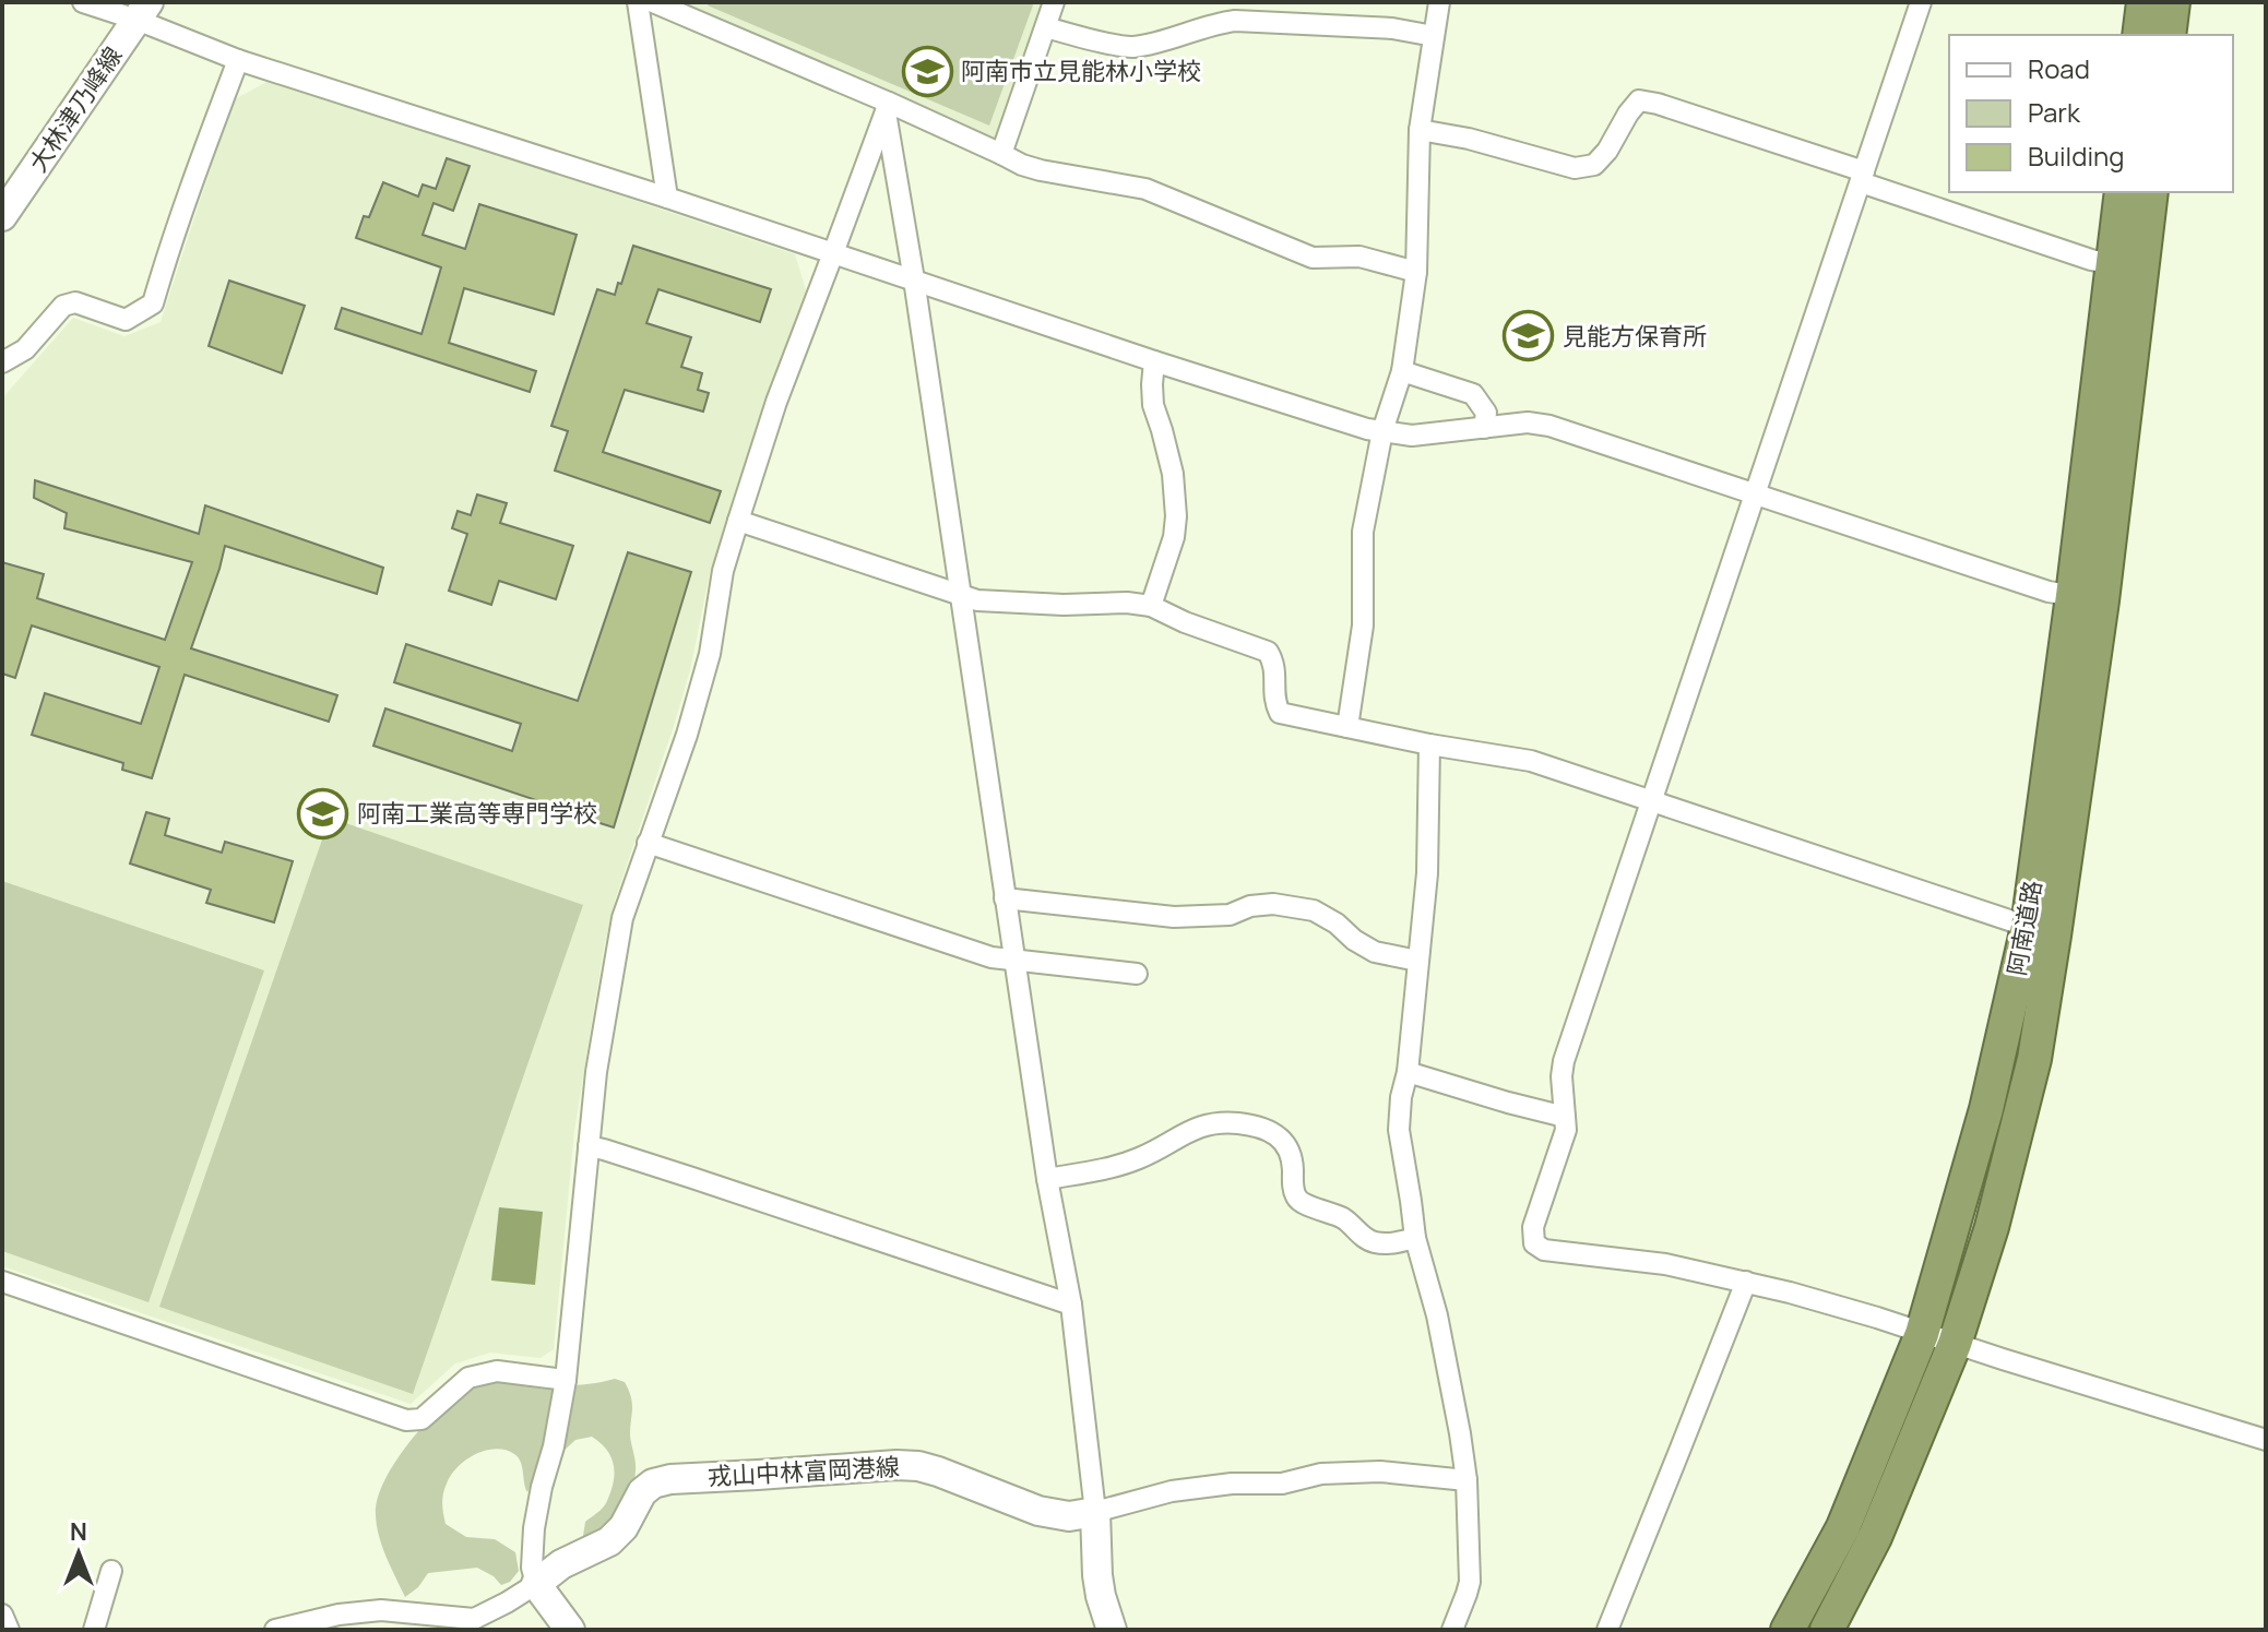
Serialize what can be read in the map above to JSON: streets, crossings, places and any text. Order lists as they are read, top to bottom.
{
  "streets": {
    "highway": ["阿南道路"],
    "main road": ["大林津乃峰線", "戎山中林富岡港線"]
  },
  "places": {
    "school or university": ["阿南市立見能林小学校", "見能方保育所", "阿南工業高等専門学校"]
  },
  "legend": ["Road", "Park", "Building"],
  "north": "top"
}
